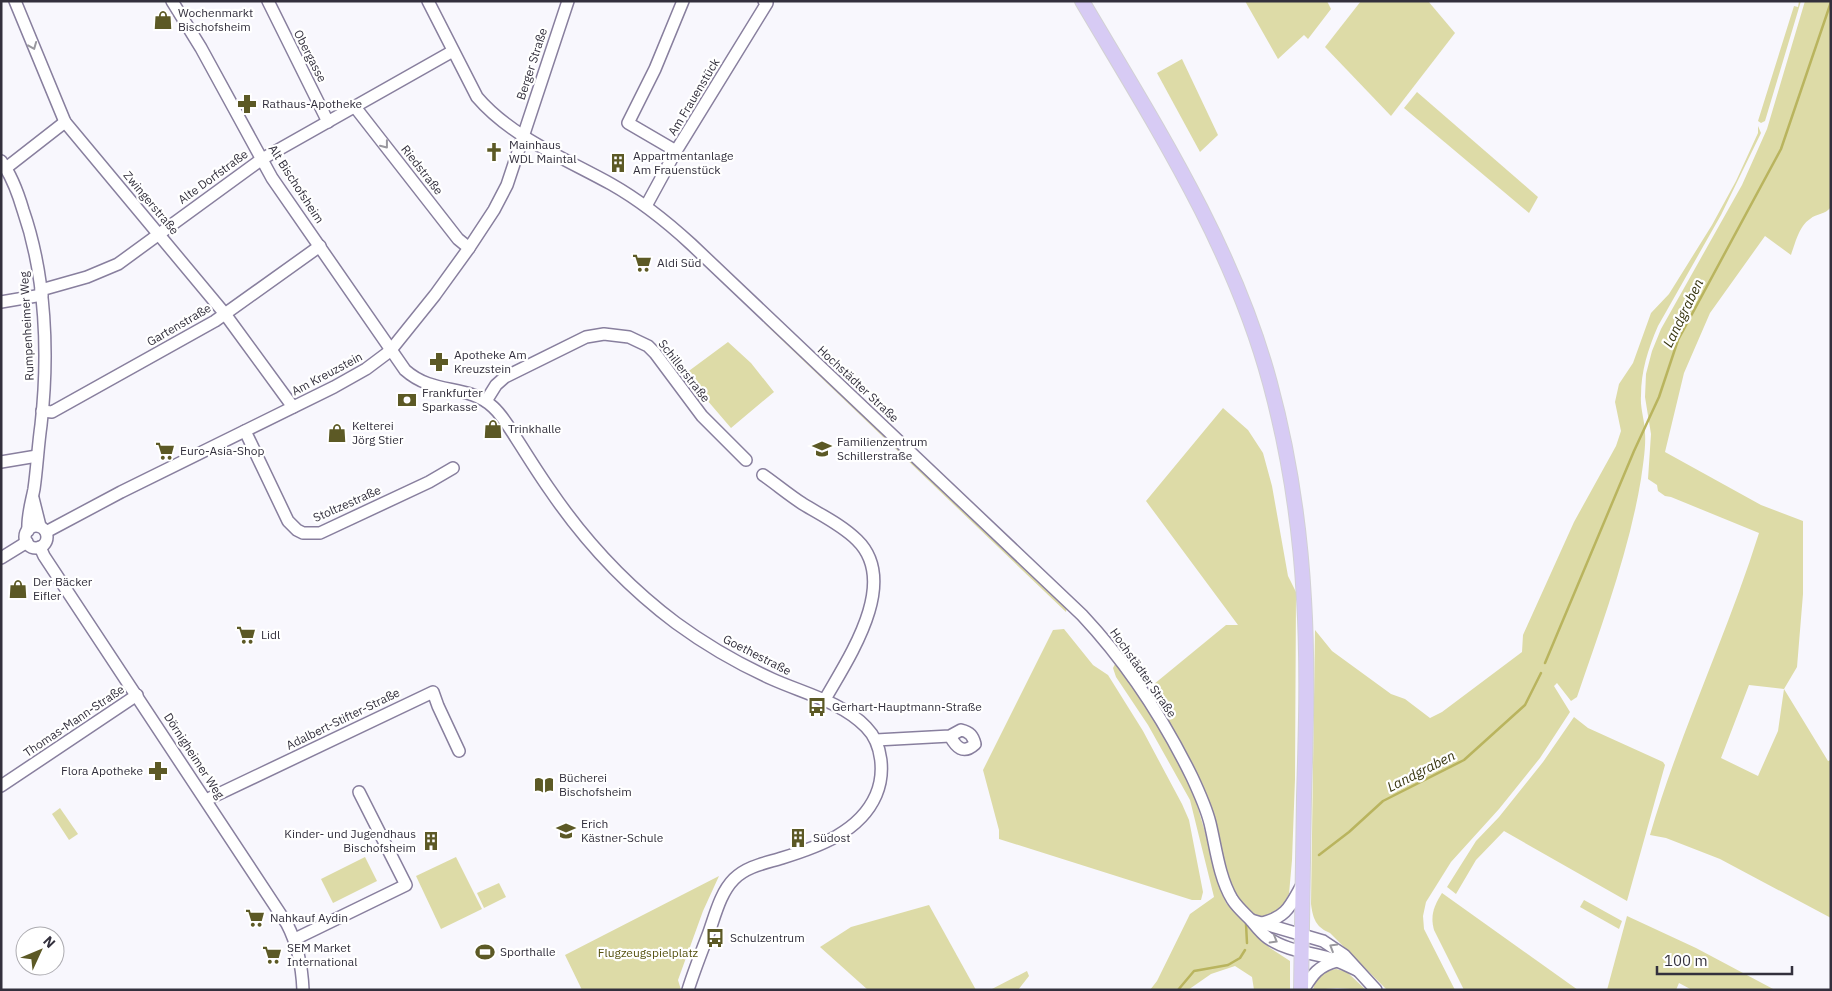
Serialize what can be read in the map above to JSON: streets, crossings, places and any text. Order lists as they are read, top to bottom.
{
  "streets": {
    "street": [
      "Obergasse",
      "Berger Straße",
      "Am Frauenstück",
      "Riedstraße",
      "Alte Dorfstraße",
      "Alt Bischofsheim",
      "Zwingerstraße",
      "Gartenstraße",
      "Rumpenheimer Weg",
      "Schillerstraße",
      "Am Kreuzstein",
      "Hochstädter Straße",
      "Stoltzestraße",
      "Goethestraße",
      "Adalbert-Stifter-Straße",
      "Thomas-Mann-Straße",
      "Dörnigheimer Weg"
    ]
  },
  "crossings": [
    ["Obergasse", "Alte Dorfstraße"],
    ["Berger Straße", "Am Kreuzstein"],
    ["Berger Straße", "Hochstädter Straße"],
    ["Am Frauenstück", "Hochstädter Straße"],
    ["Riedstraße", "Alte Dorfstraße"],
    ["Riedstraße", "Am Kreuzstein"],
    ["Alte Dorfstraße", "Alt Bischofsheim"],
    ["Alte Dorfstraße", "Zwingerstraße"],
    ["Alte Dorfstraße", "Rumpenheimer Weg"],
    ["Alte Dorfstraße", "Hochstädter Straße"],
    ["Alt Bischofsheim", "Gartenstraße"],
    ["Alt Bischofsheim", "Am Kreuzstein"],
    ["Alt Bischofsheim", "Goethestraße"],
    ["Zwingerstraße", "Gartenstraße"],
    ["Zwingerstraße", "Am Kreuzstein"],
    ["Gartenstraße", "Rumpenheimer Weg"],
    ["Rumpenheimer Weg", "Am Kreuzstein"],
    ["Rumpenheimer Weg", "Dörnigheimer Weg"],
    ["Schillerstraße", "Goethestraße"],
    ["Am Kreuzstein", "Hochstädter Straße"],
    ["Am Kreuzstein", "Stoltzestraße"],
    ["Am Kreuzstein", "Goethestraße"],
    ["Am Kreuzstein", "Dörnigheimer Weg"],
    ["Adalbert-Stifter-Straße", "Dörnigheimer Weg"],
    ["Thomas-Mann-Straße", "Dörnigheimer Weg"]
  ],
  "one_way": ["Riedstraße"],
  "water": ["Landgraben"],
  "parks": ["Flugzeugspielplatz"],
  "places": {
    "shop": [
      "Wochenmarkt Bischofsheim",
      "Trinkhalle",
      "Kelterei Jörg Stier",
      "Der Bäcker Eifler"
    ],
    "pharmacy": ["Rathaus-Apotheke", "Apotheke Am Kreuzstein", "Flora Apotheke"],
    "church": ["Mainhaus WDL Maintal"],
    "building": ["Appartmentanlage Am Frauenstück", "Südost", "Kinder- und Jugendhaus Bischofsheim"],
    "supermarket": [
      "Aldi Süd",
      "Euro-Asia-Shop",
      "Lidl",
      "Nahkauf Aydin",
      "SEM Market International"
    ],
    "bank": ["Frankfurter Sparkasse"],
    "school or university": ["Familienzentrum Schillerstraße", "Erich Kästner-Schule"],
    "bus stop": ["Gerhart-Hauptmann-Straße", "Schulzentrum"],
    "library": ["Bücherei Bischofsheim"],
    "sports": ["Sporthalle"]
  },
  "scale_bar": "100 m",
  "north": "top right"
}
